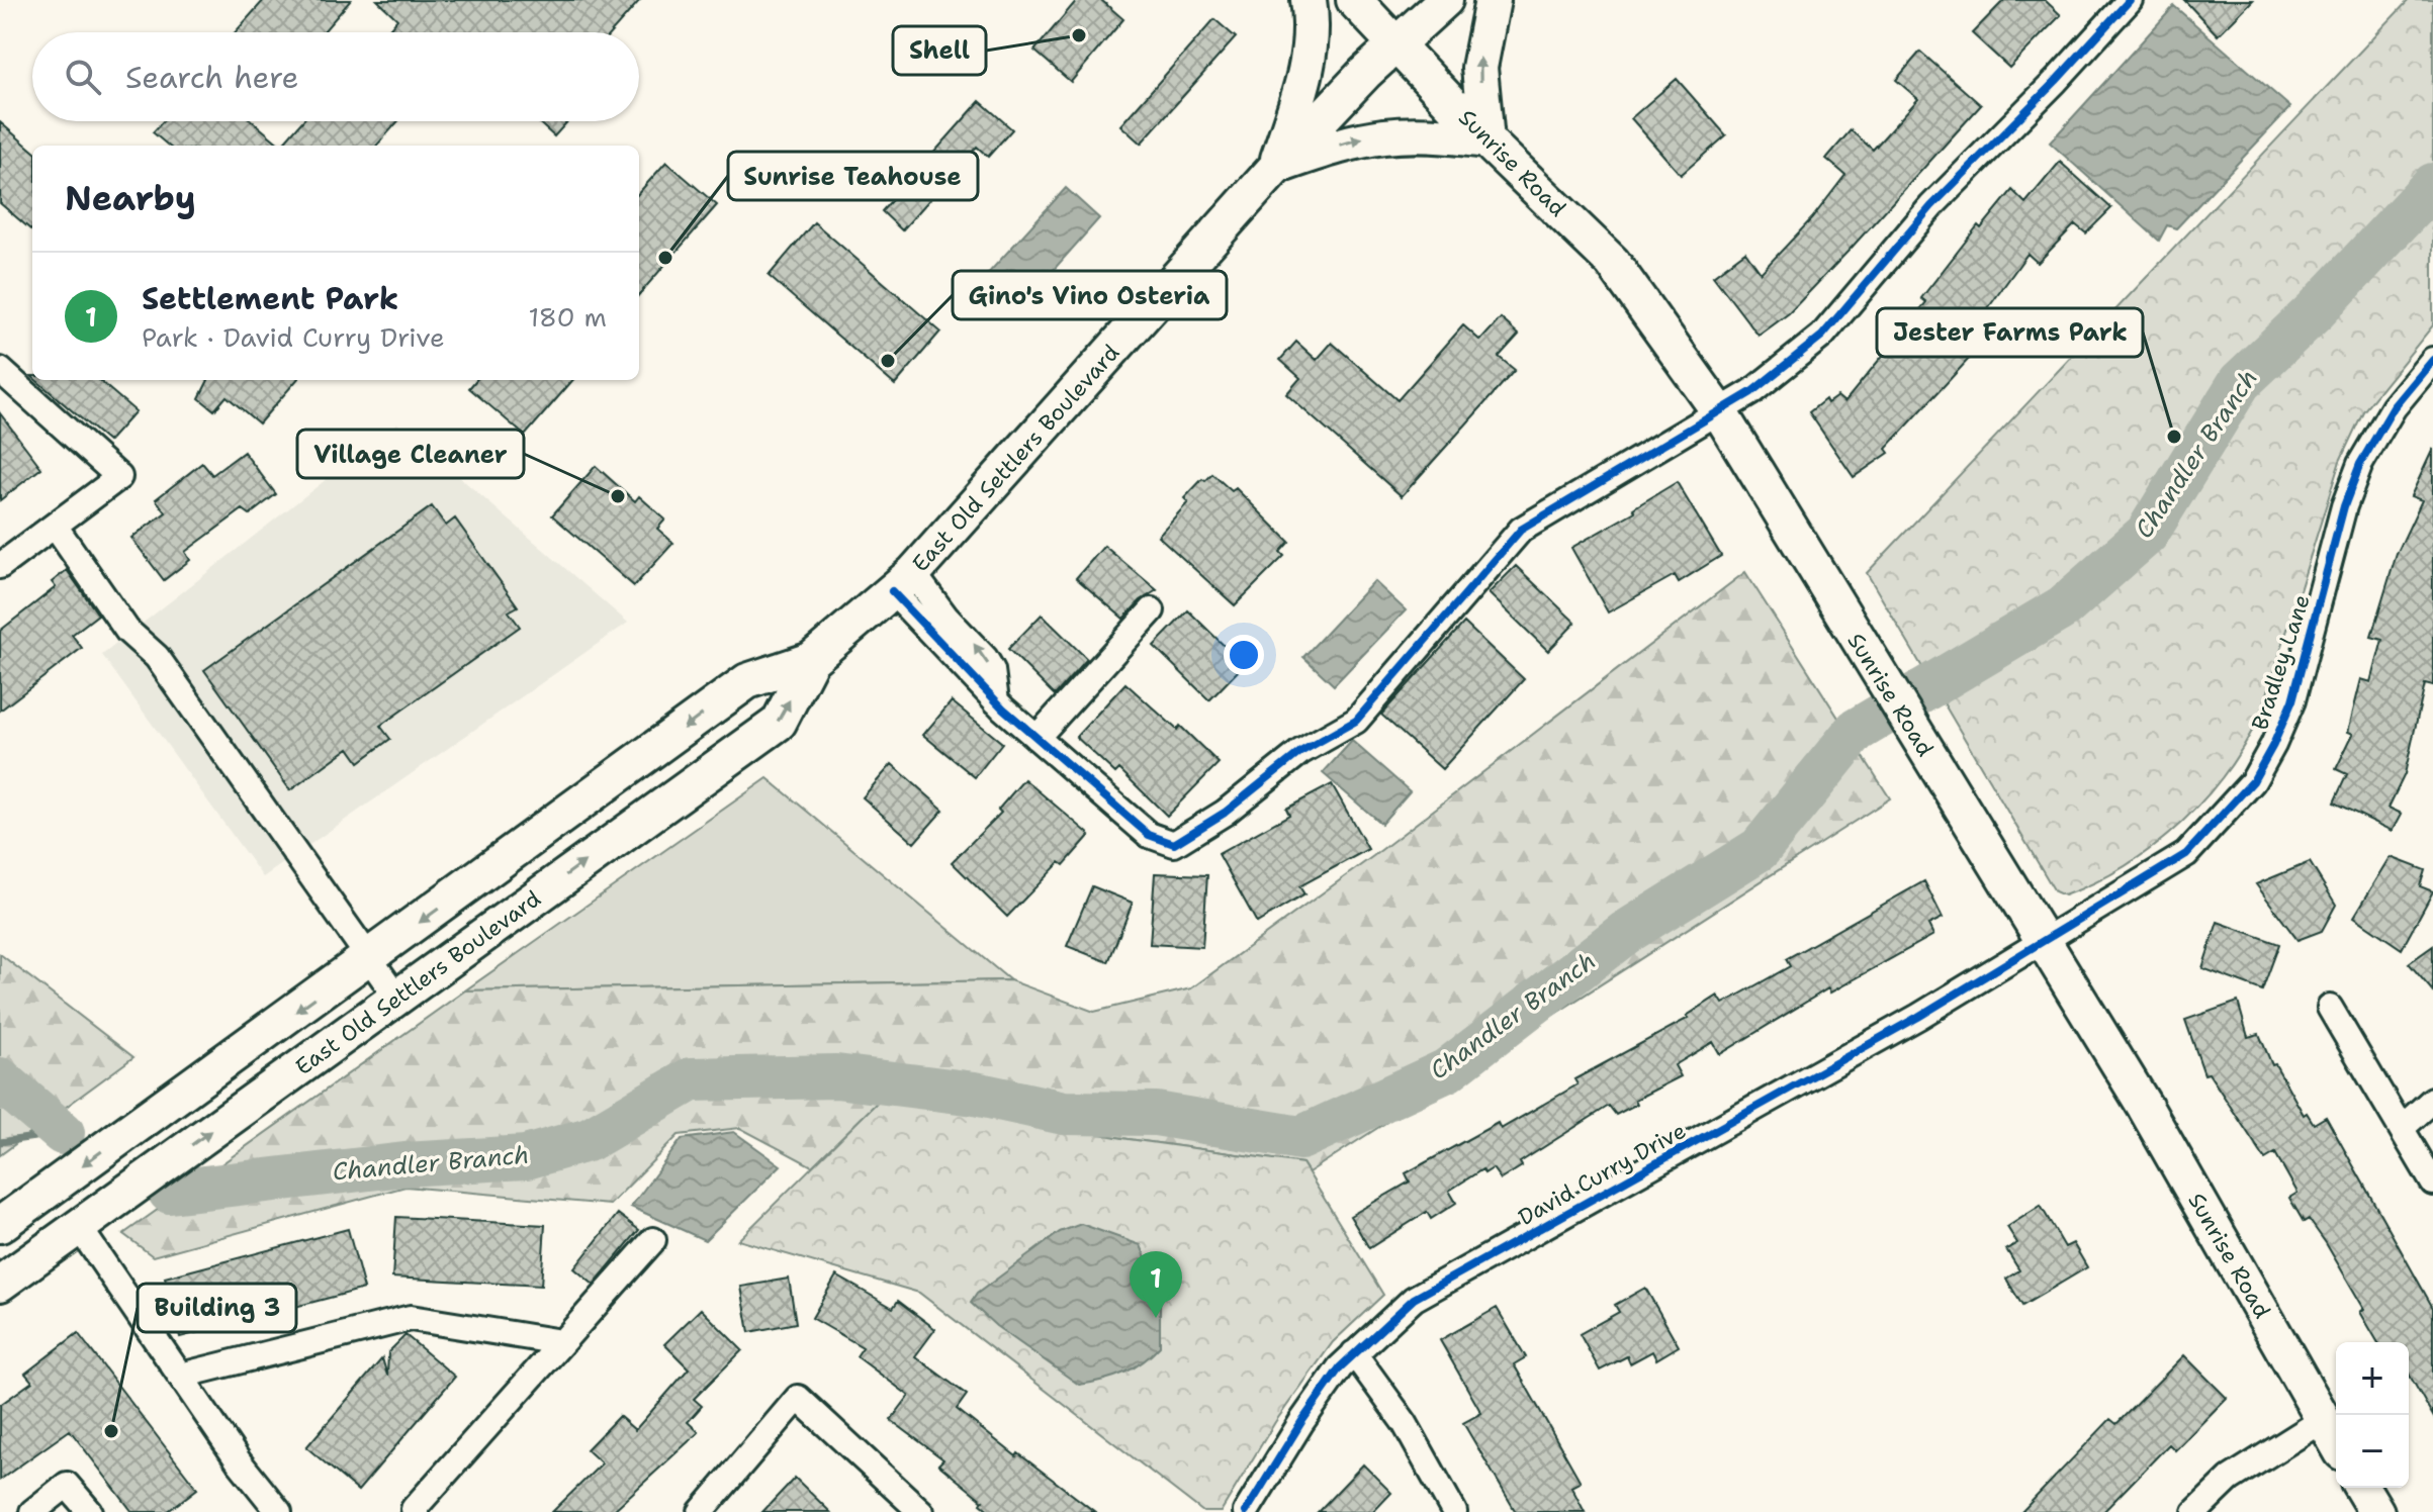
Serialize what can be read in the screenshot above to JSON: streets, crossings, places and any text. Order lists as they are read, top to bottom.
{
  "streets": {
    "main road": ["Sunrise Road", "East Old Settlers Boulevard"],
    "street": ["Bradley Lane", "David Curry Drive"]
  },
  "crossings": [
    ["Sunrise Road", "East Old Settlers Boulevard"],
    ["Sunrise Road", "Bradley Lane"],
    ["Sunrise Road", "David Curry Drive"],
    ["Bradley Lane", "David Curry Drive"]
  ],
  "water": ["Chandler Branch"],
  "places": [
    "Shell",
    "Sunrise Teahouse",
    "Gino's Vino Osteria",
    "Jester Farms Park",
    "Village Cleaner",
    "Building 3"
  ],
  "page": {
    "search": "Search here",
    "heading": "Nearby",
    "list": [
      {
        "mark": "1",
        "name": "Settlement Park",
        "note": "Park · David Curry Drive",
        "value": "180 m"
      }
    ],
    "pins": "1",
    "map_buttons": ["+", "−"]
  }
}
